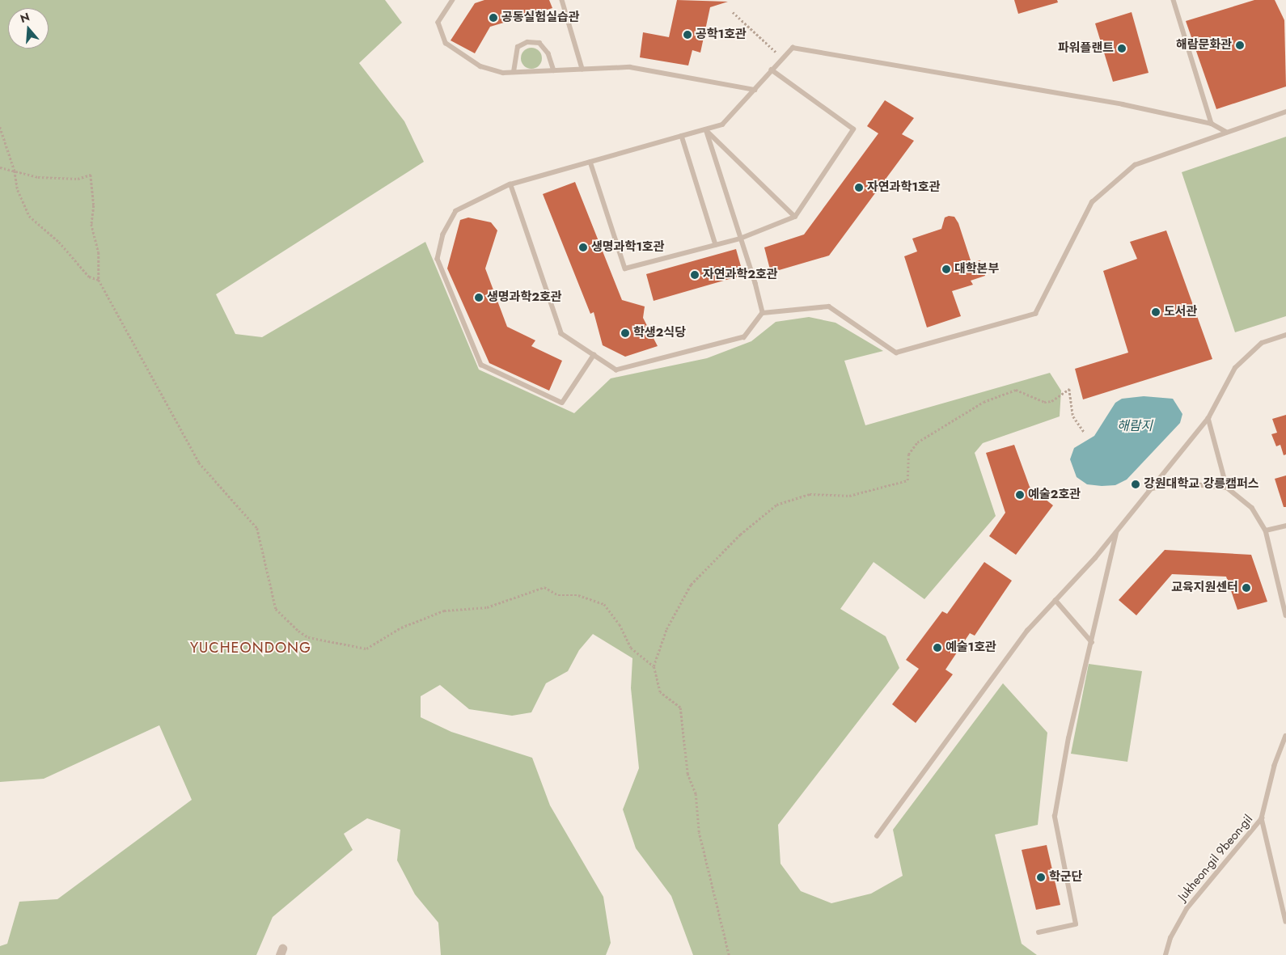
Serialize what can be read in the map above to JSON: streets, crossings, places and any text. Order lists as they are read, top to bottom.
{
  "streets": {
    "lane": ["Jukheon-gil 9beon-gil"]
  },
  "districts": ["YUCHEONDONG"],
  "water": ["해람지"],
  "places": [
    "공동실험실습관",
    "공학1호관",
    "해람문화관",
    "파워플랜트",
    "자연과학1호관",
    "생명과학1호관",
    "대학본부",
    "자연과학2호관",
    "생명과학2호관",
    "도서관",
    "학생2식당",
    "강원대학교 강릉캠퍼스",
    "예술2호관",
    "교육지원센터",
    "예술1호관",
    "학군단"
  ],
  "north": "top"
}
